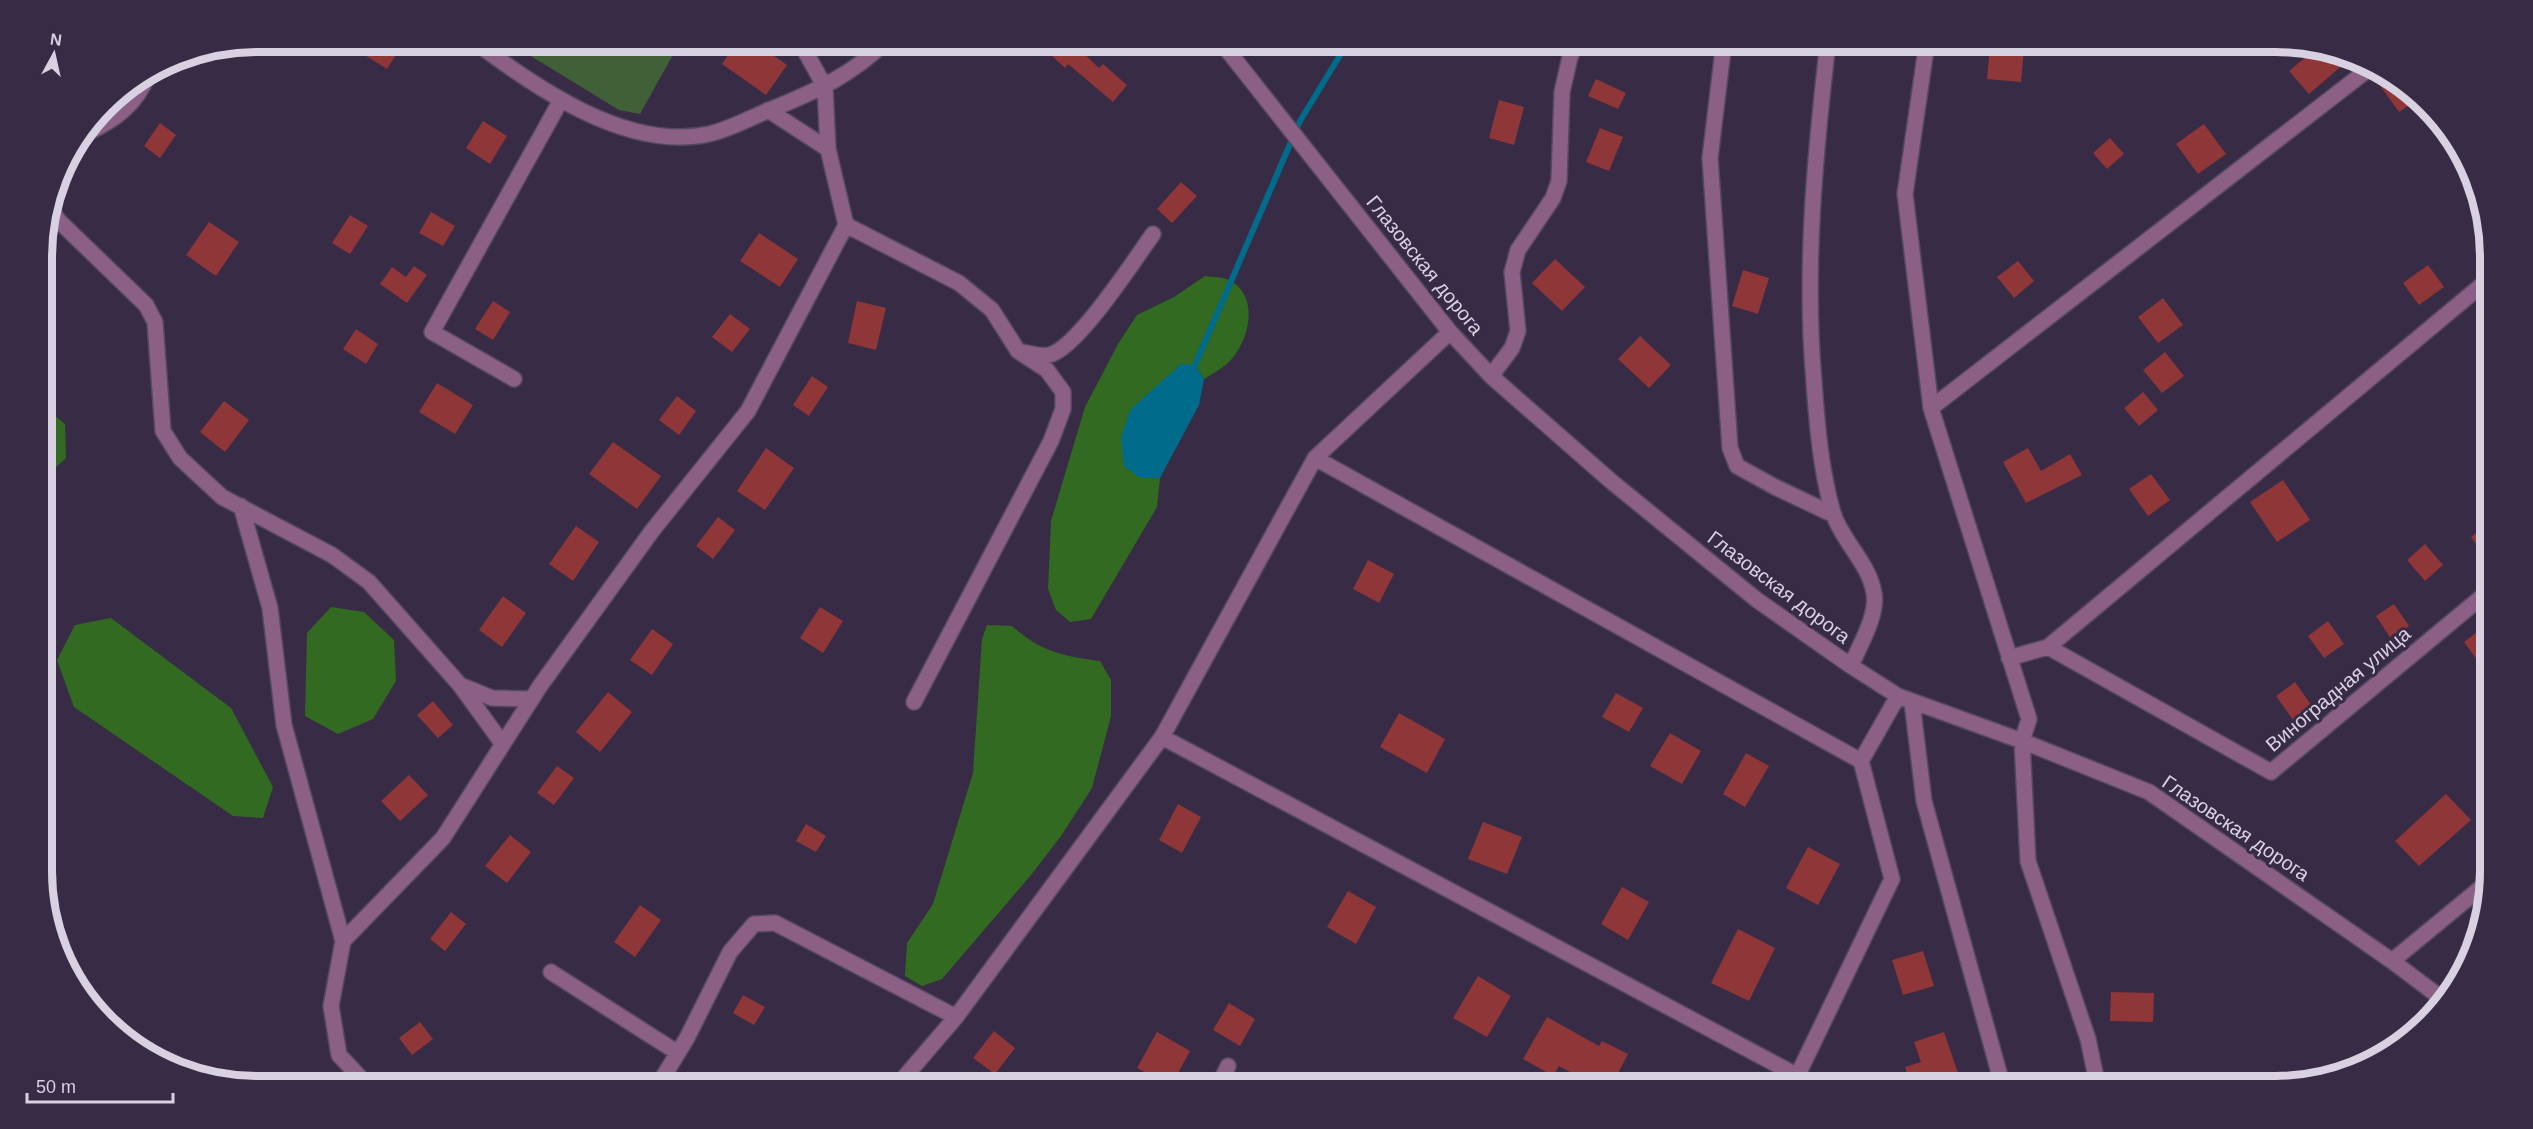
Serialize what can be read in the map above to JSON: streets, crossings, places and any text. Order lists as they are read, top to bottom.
{
  "streets": {
    "street": ["Глазовская дорога", "Виноградная улица"]
  },
  "scale_bar": "50 m",
  "north": "top"
}
